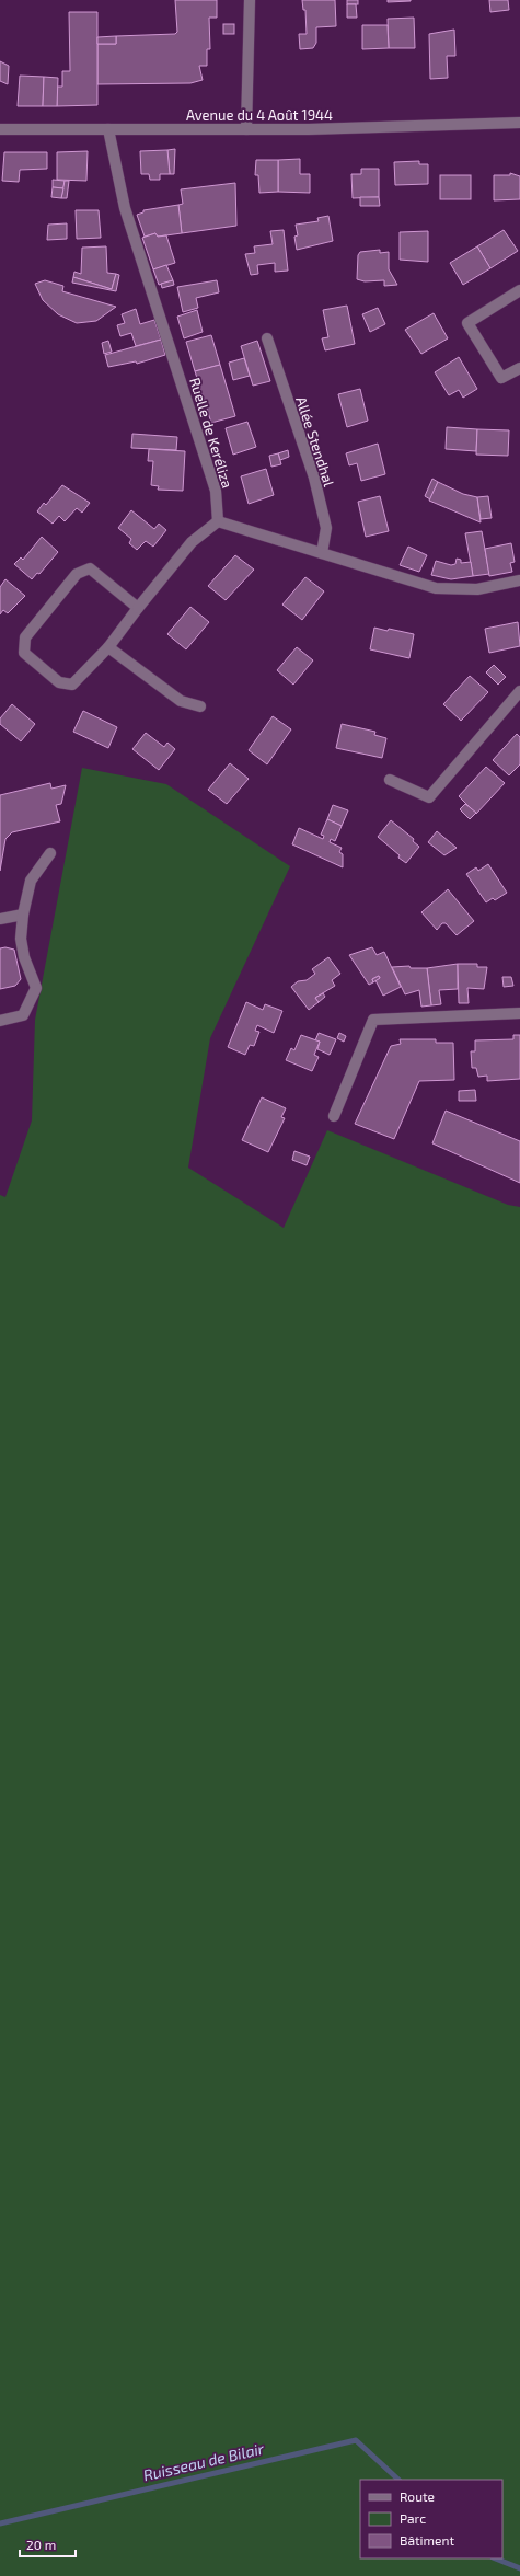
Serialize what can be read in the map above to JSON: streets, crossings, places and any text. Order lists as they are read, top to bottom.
{
  "streets": {
    "street": ["Avenue du 4 Août 1944", "Ruelle de Keréliza", "Allée Stendhal"]
  },
  "crossings": [
    ["Avenue du 4 Août 1944", "Ruelle de Keréliza"]
  ],
  "water": ["Ruisseau de Bilair"],
  "legend": ["Route", "Parc", "Bâtiment"],
  "scale_bar": "20 m"
}
